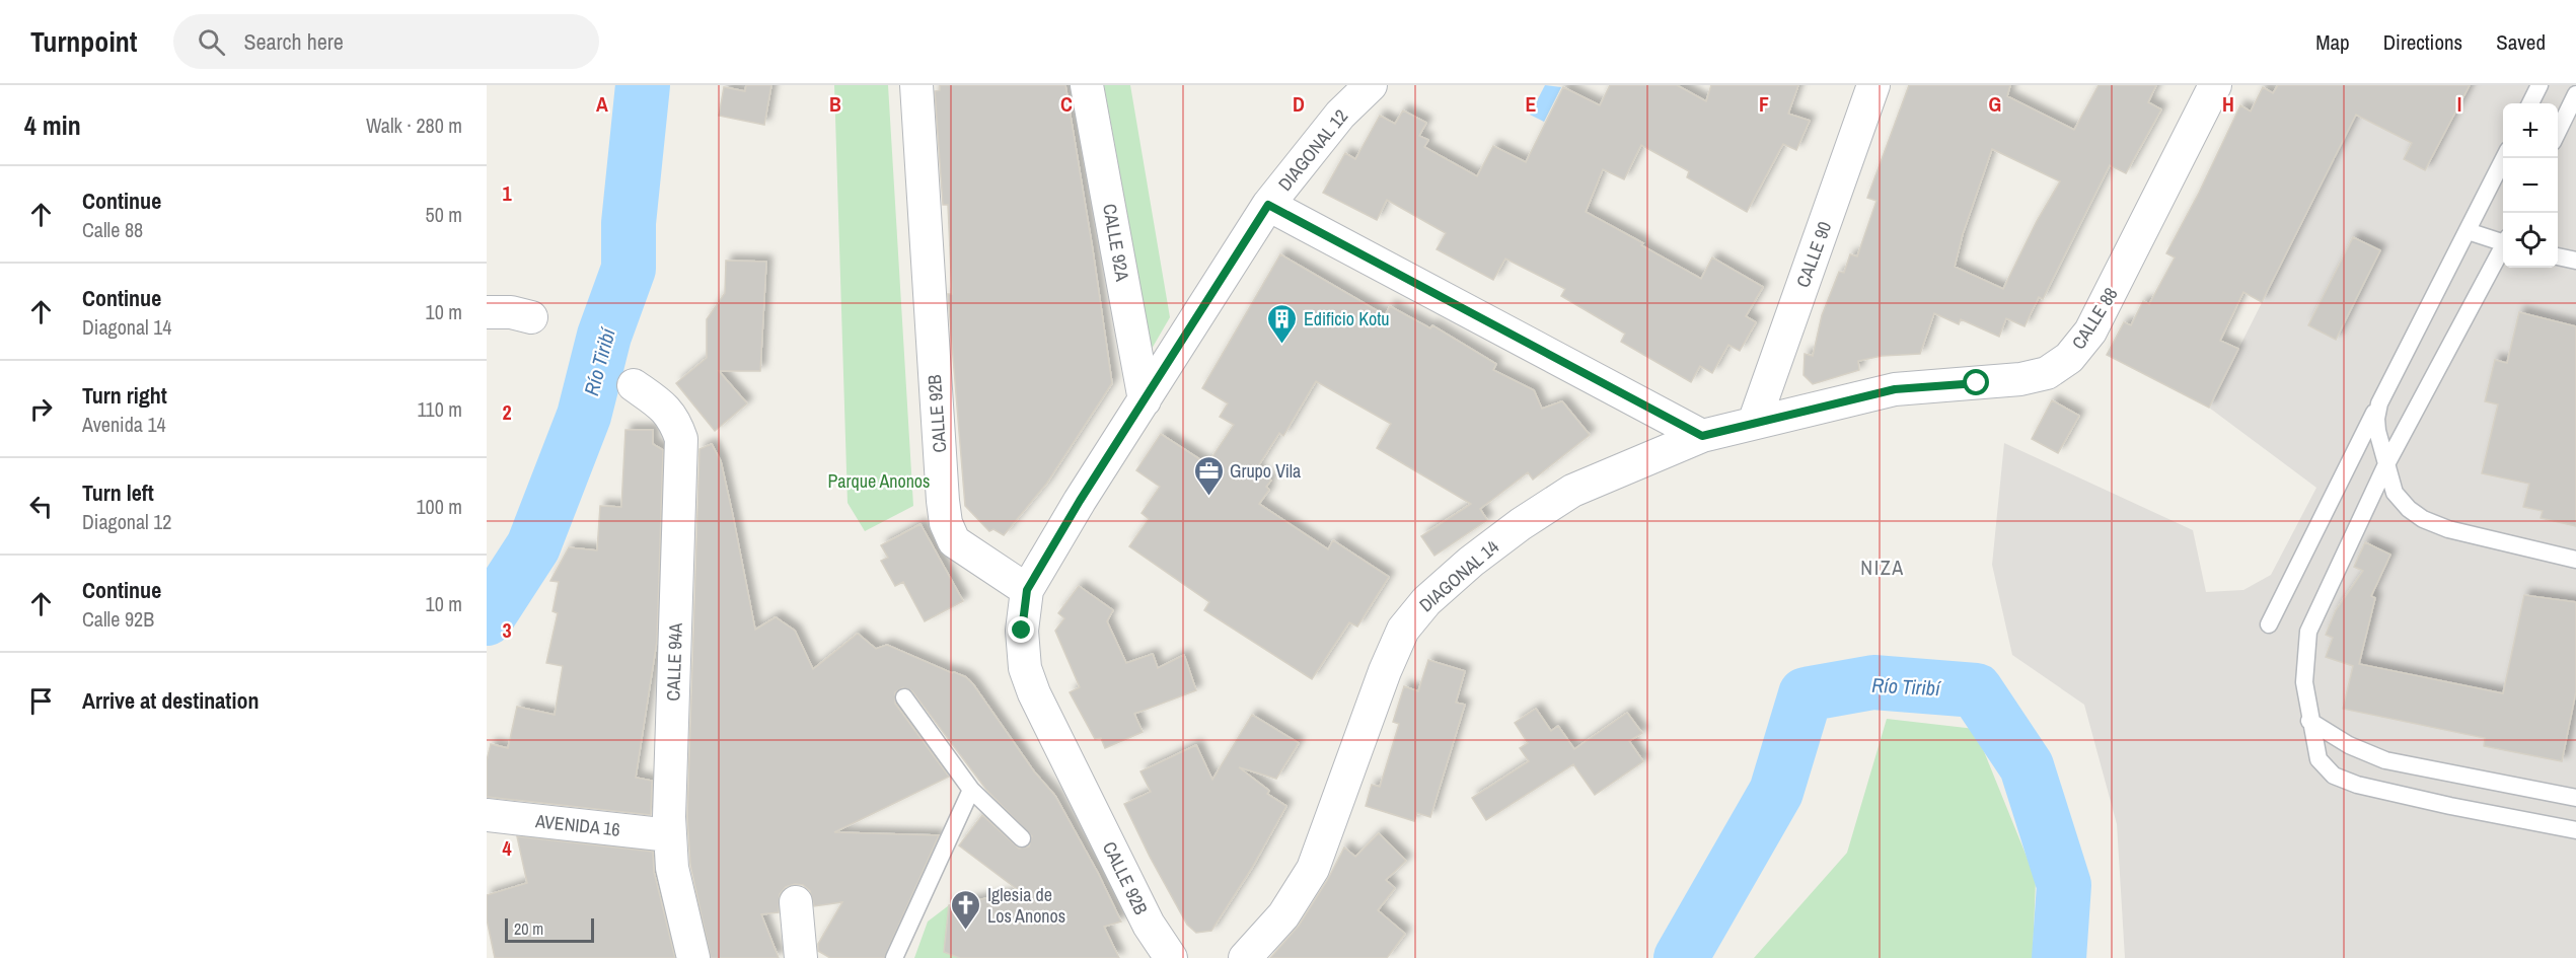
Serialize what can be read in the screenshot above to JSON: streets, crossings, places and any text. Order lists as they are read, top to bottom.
{
  "streets": {
    "street": [
      "DIAGONAL 12",
      "CALLE 92A",
      "CALLE 90",
      "CALLE 88",
      "CALLE 92B",
      "DIAGONAL 14",
      "CALLE 94A",
      "AVENIDA 16"
    ]
  },
  "crossings": [
    ["DIAGONAL 12", "CALLE 92A"],
    ["DIAGONAL 12", "CALLE 92B"],
    ["CALLE 90", "CALLE 88"],
    ["CALLE 90", "DIAGONAL 14"],
    ["CALLE 88", "DIAGONAL 14"],
    ["CALLE 94A", "AVENIDA 16"]
  ],
  "districts": ["NIZA"],
  "water": ["Río Tiribí"],
  "parks": ["Parque Anonos"],
  "places": {
    "building": ["Edificio Kotu"],
    "office": ["Grupo Vila"],
    "church": ["Iglesia de Los Anonos"]
  },
  "scale_bar": "20 m",
  "page": {
    "header": "Turnpoint",
    "search": "Search here",
    "nav": ["Map", "Directions", "Saved"],
    "heading": ["4 min", "Walk · 280 m"],
    "map_buttons": ["+", "−"],
    "list": [
      ["Continue", "Calle 88", "50 m"],
      ["Continue", "Diagonal 14", "10 m"],
      ["Turn right", "Avenida 14", "110 m"],
      ["Turn left", "Diagonal 12", "100 m"],
      ["Continue", "Calle 92B", "10 m"],
      "Arrive at destination"
    ],
    "scale": "20 m"
  },
  "grid": {
    "columns": [
      "A",
      "B",
      "C",
      "D",
      "E",
      "F",
      "G",
      "H",
      "I"
    ],
    "rows": [
      "1",
      "2",
      "3",
      "4"
    ]
  }
}
